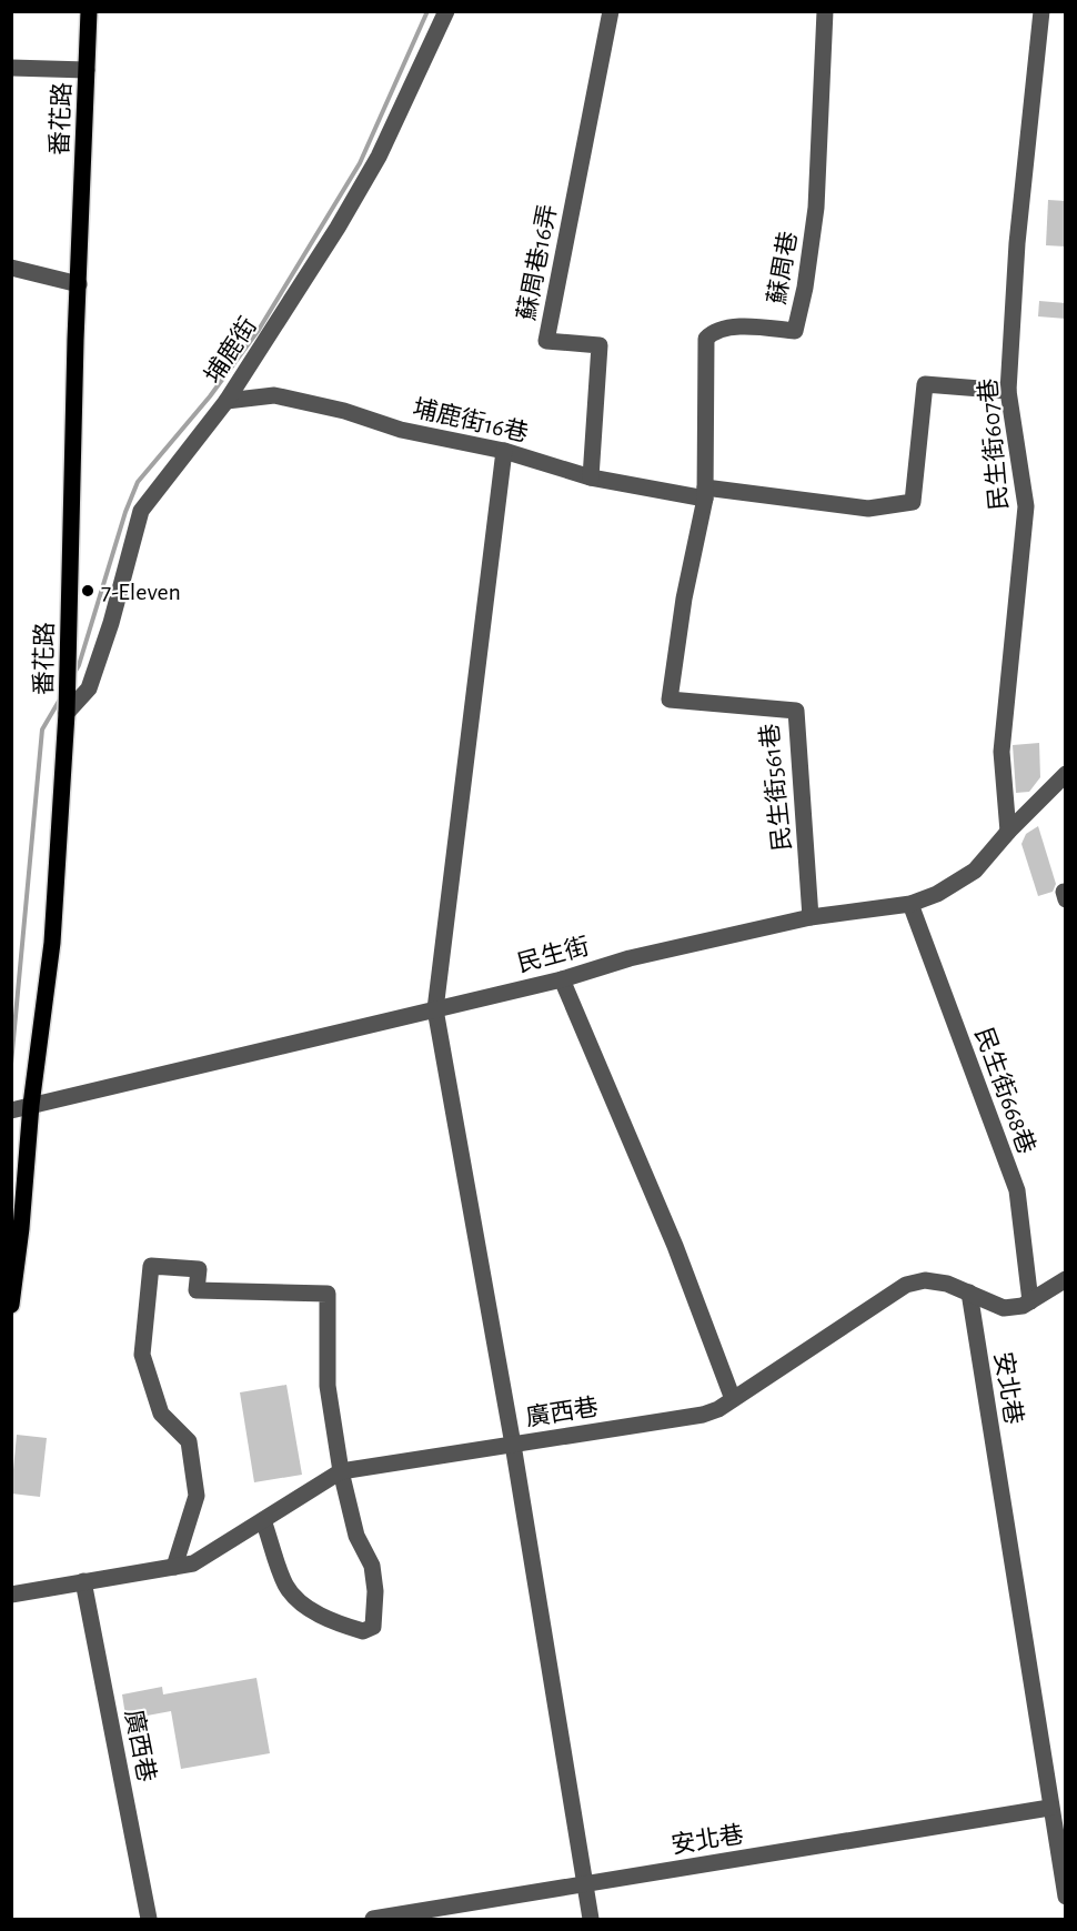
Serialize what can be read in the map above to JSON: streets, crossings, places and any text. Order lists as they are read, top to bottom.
{
  "streets": {
    "main road": ["番花路"],
    "street": [
      "蘇周巷16弄",
      "蘇周巷",
      "埔鹿街",
      "埔鹿街16巷",
      "民生街607巷",
      "民生街561巷",
      "民生街",
      "民生街668巷",
      "安北巷",
      "廣西巷"
    ]
  },
  "crossings": [
    ["番花路", "埔鹿街"],
    ["番花路", "民生街"],
    ["蘇周巷16弄", "埔鹿街16巷"],
    ["蘇周巷", "埔鹿街16巷"],
    ["蘇周巷", "民生街561巷"],
    ["埔鹿街", "埔鹿街16巷"],
    ["埔鹿街16巷", "民生街607巷"],
    ["埔鹿街16巷", "民生街561巷"],
    ["民生街607巷", "民生街"],
    ["民生街561巷", "民生街"],
    ["民生街", "民生街668巷"],
    ["民生街668巷", "廣西巷"],
    ["安北巷", "廣西巷"]
  ],
  "places": ["7-Eleven"]
}
